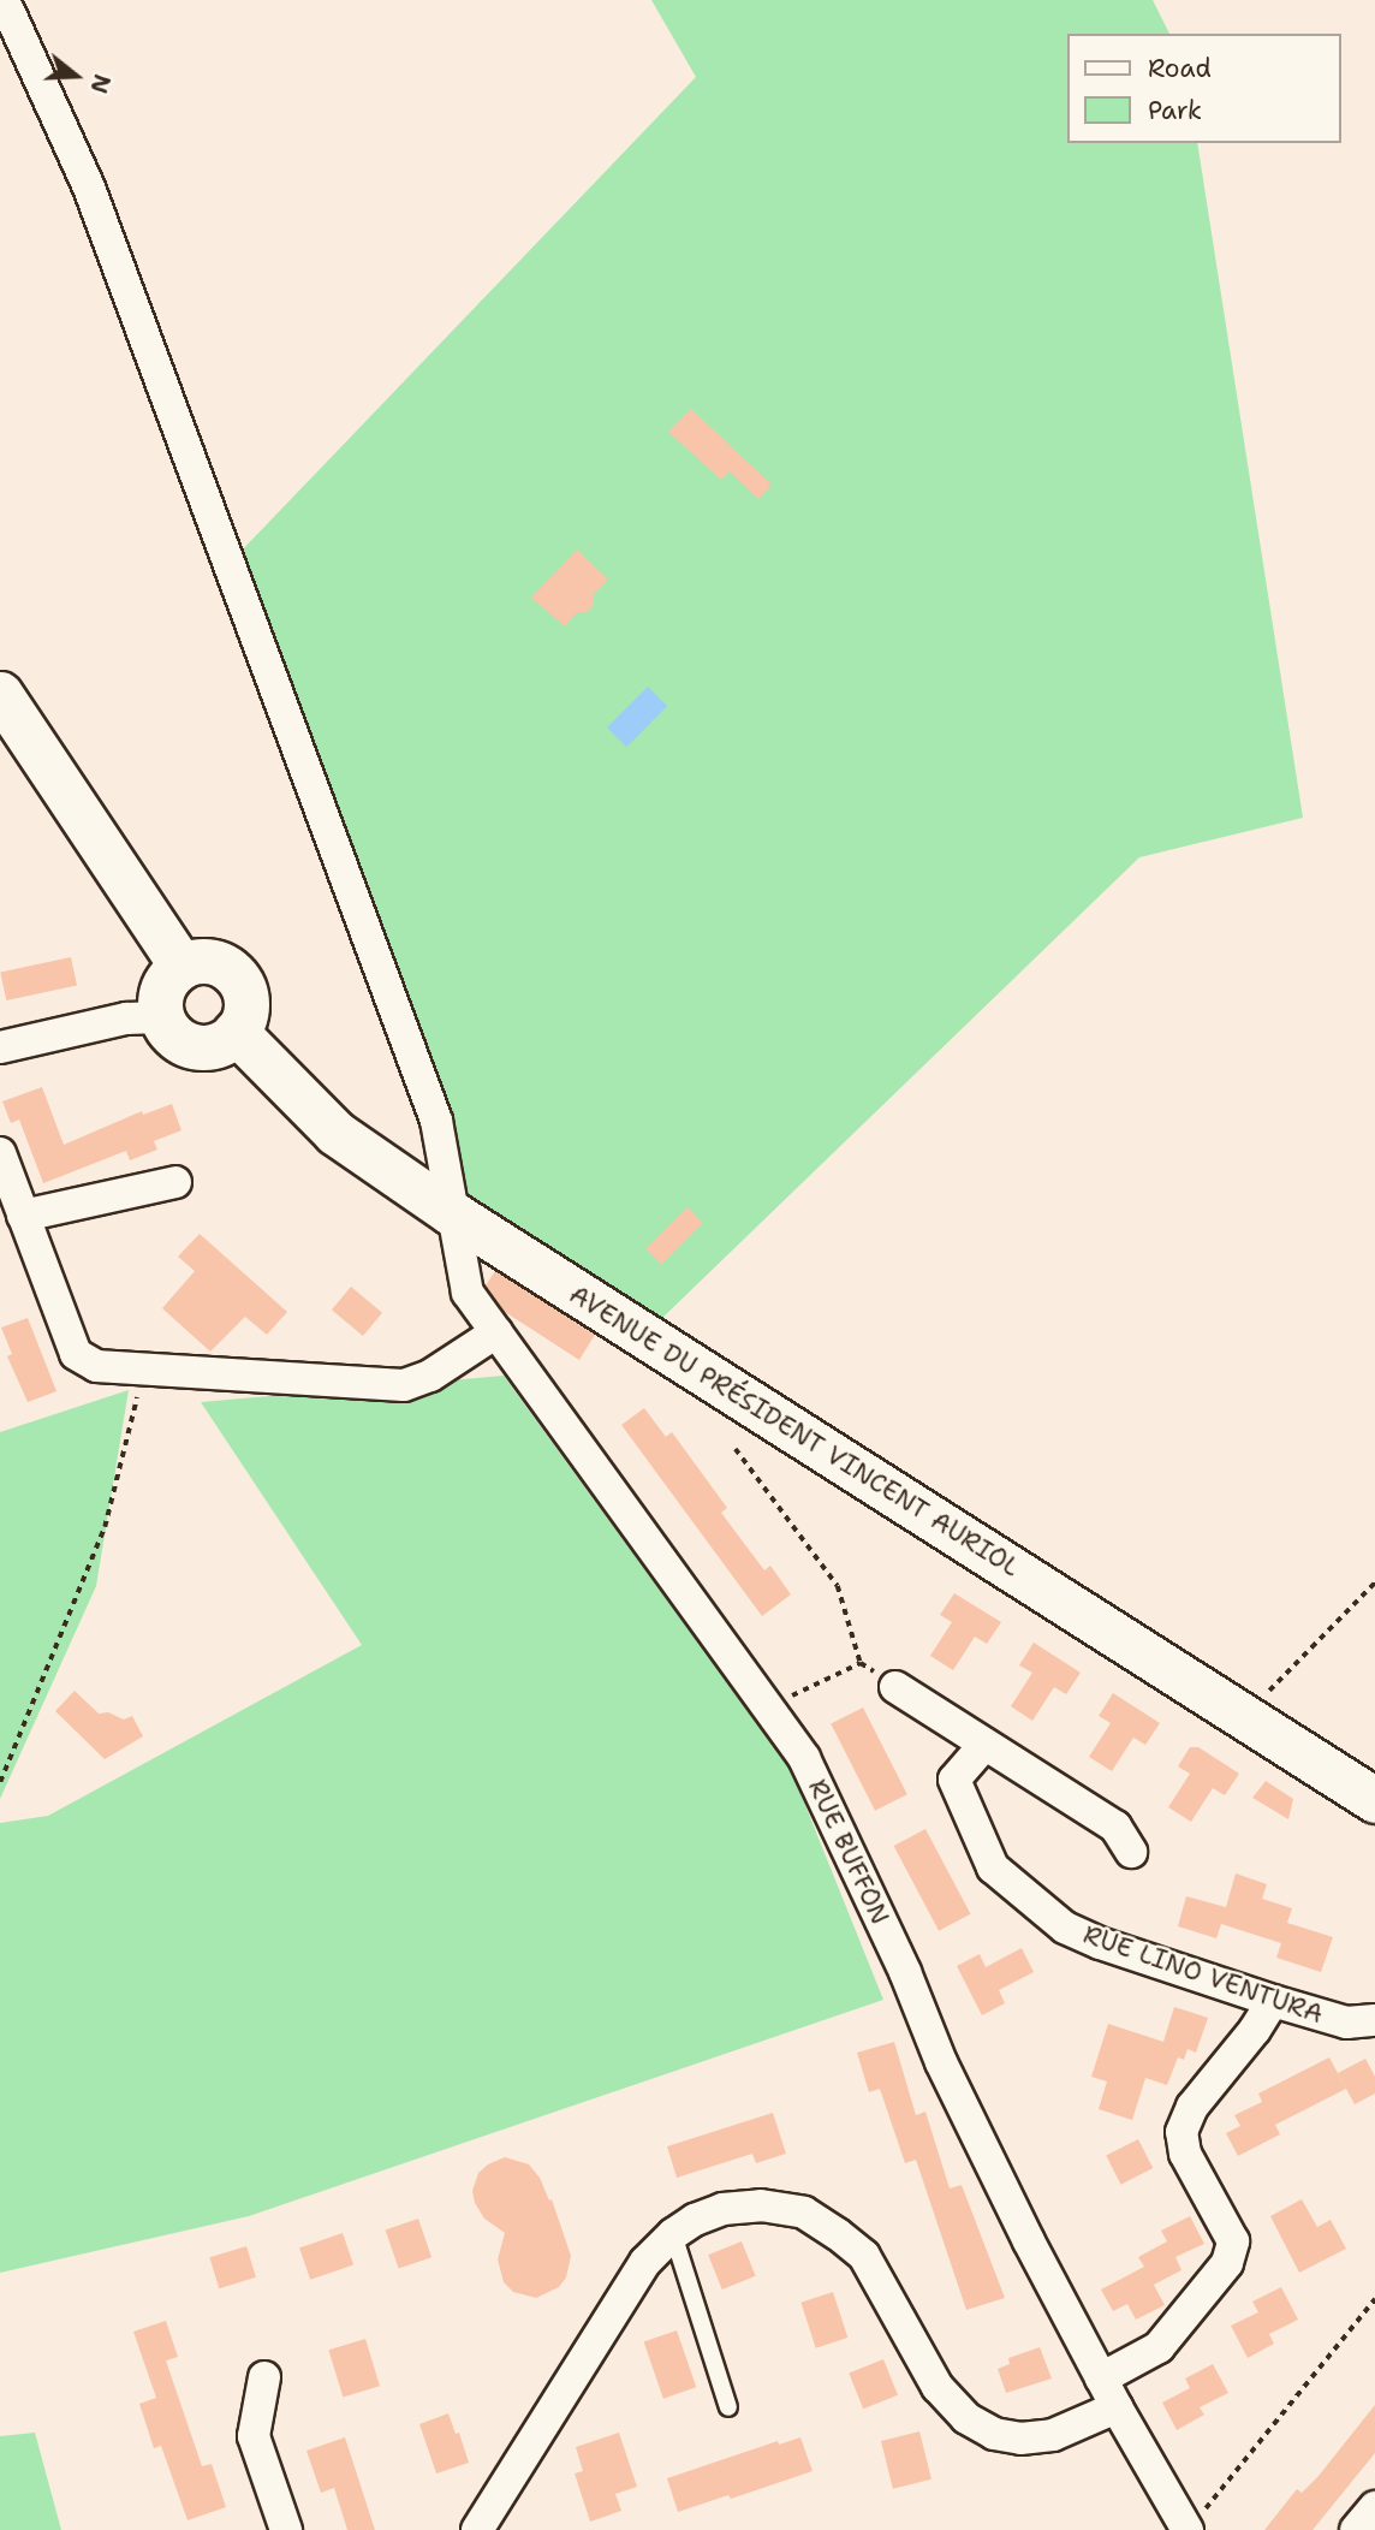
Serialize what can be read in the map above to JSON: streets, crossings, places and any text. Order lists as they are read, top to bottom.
{
  "streets": {
    "main road": ["AVENUE DU PRÉSIDENT VINCENT AURIOL"],
    "street": ["RUE BUFFON", "RUE LINO VENTURA"]
  },
  "crossings": [
    ["AVENUE DU PRÉSIDENT VINCENT AURIOL", "RUE BUFFON"]
  ],
  "legend": ["Road", "Park"],
  "north": "right"
}
